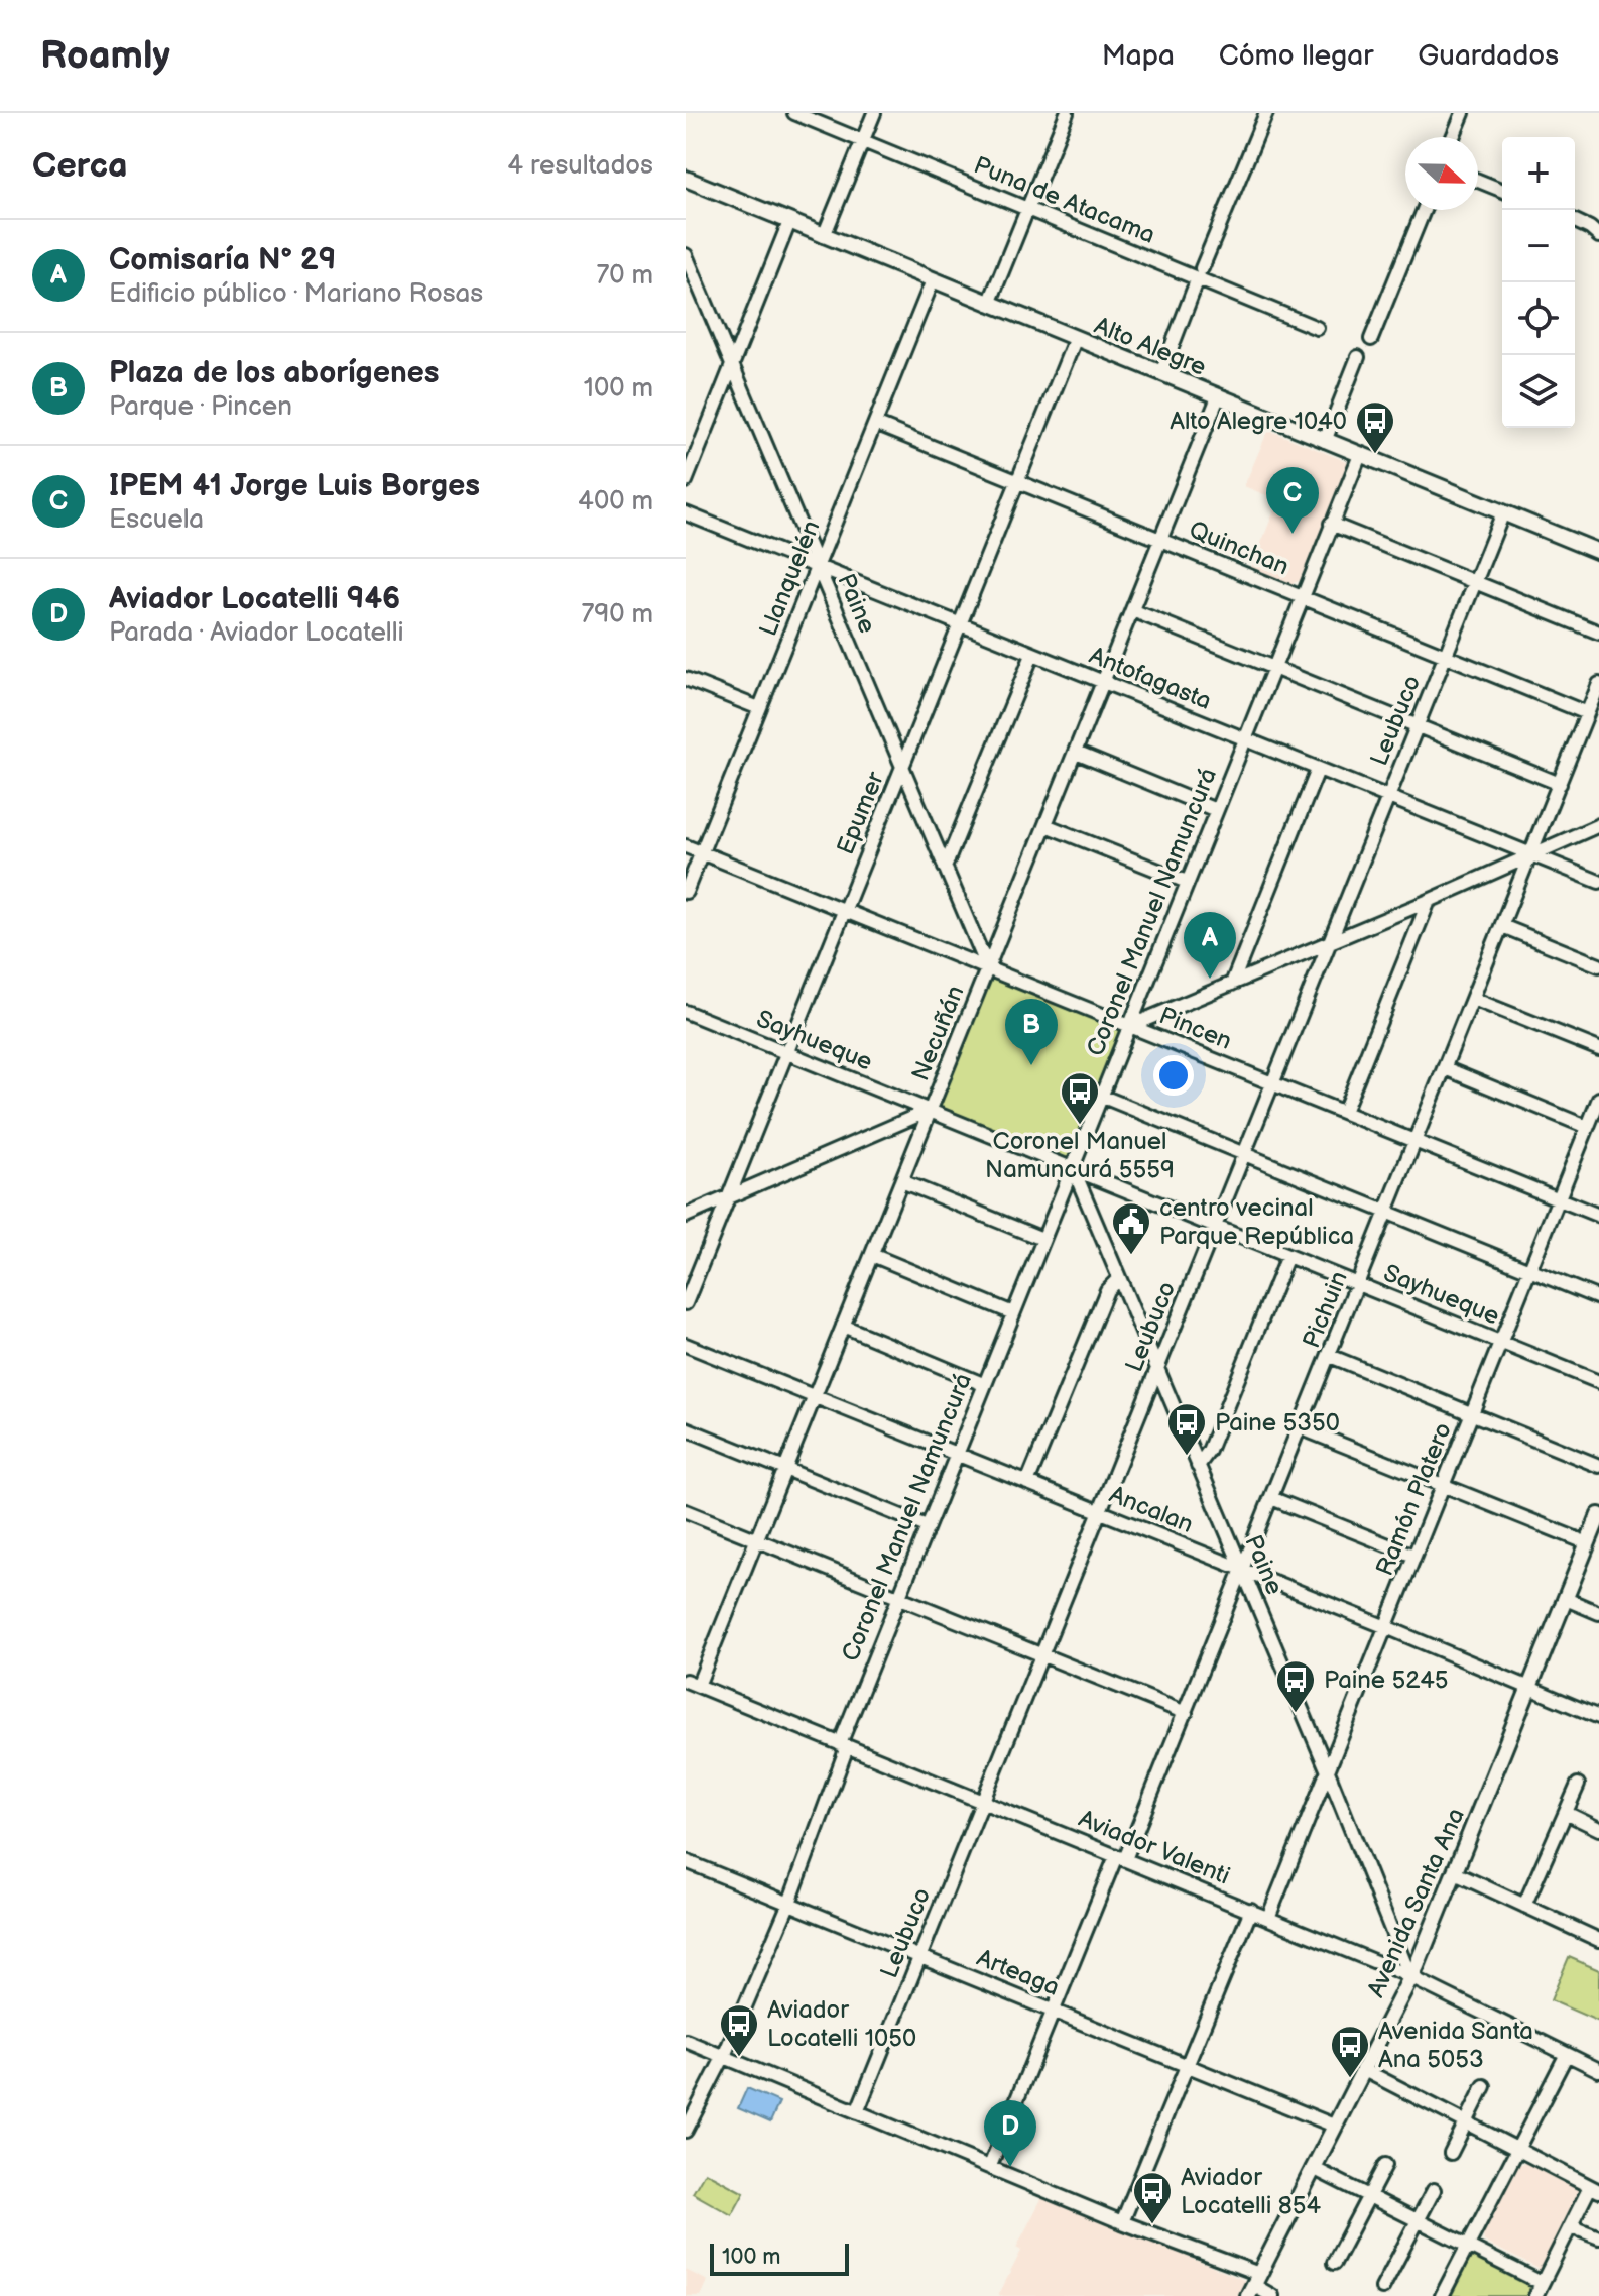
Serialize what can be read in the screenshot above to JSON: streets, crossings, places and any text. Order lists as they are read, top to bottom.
{
  "streets": {
    "main road": ["Alto Alegre", "Avenida Santa Ana"],
    "street": [
      "Puna de Atacama",
      "Quinchan",
      "Llanquelén",
      "Paine",
      "Antofagasta",
      "Leubuco",
      "Epumer",
      "Coronel Manuel Namuncurá",
      "Pincen",
      "Necuñán",
      "Sayhueque",
      "Pichuin",
      "Ramón Platero",
      "Ancalan",
      "Aviador Valenti",
      "Arteaga"
    ]
  },
  "crossings": [
    ["Alto Alegre", "Llanquelén"],
    ["Alto Alegre", "Leubuco"],
    ["Alto Alegre", "Epumer"],
    ["Alto Alegre", "Coronel Manuel Namuncurá"],
    ["Alto Alegre", "Necuñán"],
    ["Quinchan", "Llanquelén"],
    ["Quinchan", "Leubuco"],
    ["Quinchan", "Epumer"],
    ["Quinchan", "Coronel Manuel Namuncurá"],
    ["Quinchan", "Necuñán"],
    ["Quinchan", "Pichuin"],
    ["Llanquelén", "Paine"],
    ["Llanquelén", "Antofagasta"],
    ["Llanquelén", "Pincen"],
    ["Paine", "Antofagasta"],
    ["Paine", "Leubuco"],
    ["Paine", "Epumer"],
    ["Paine", "Coronel Manuel Namuncurá"],
    ["Paine", "Pincen"],
    ["Paine", "Necuñán"],
    ["Paine", "Sayhueque"],
    ["Paine", "Pichuin"],
    ["Paine", "Ramón Platero"],
    ["Paine", "Ancalan"],
    ["Paine", "Aviador Valenti"],
    ["Paine", "Avenida Santa Ana"],
    ["Antofagasta", "Leubuco"],
    ["Antofagasta", "Epumer"],
    ["Antofagasta", "Coronel Manuel Namuncurá"],
    ["Antofagasta", "Necuñán"],
    ["Antofagasta", "Pichuin"],
    ["Leubuco", "Pincen"],
    ["Leubuco", "Sayhueque"],
    ["Leubuco", "Ancalan"],
    ["Leubuco", "Aviador Valenti"],
    ["Leubuco", "Arteaga"],
    ["Epumer", "Pincen"],
    ["Epumer", "Sayhueque"],
    ["Coronel Manuel Namuncurá", "Pincen"],
    ["Coronel Manuel Namuncurá", "Sayhueque"],
    ["Coronel Manuel Namuncurá", "Ancalan"],
    ["Coronel Manuel Namuncurá", "Aviador Valenti"],
    ["Coronel Manuel Namuncurá", "Arteaga"],
    ["Pincen", "Necuñán"],
    ["Pincen", "Pichuin"],
    ["Pincen", "Ramón Platero"],
    ["Necuñán", "Sayhueque"],
    ["Necuñán", "Ancalan"],
    ["Necuñán", "Aviador Valenti"],
    ["Sayhueque", "Pichuin"],
    ["Sayhueque", "Ramón Platero"],
    ["Pichuin", "Ancalan"],
    ["Pichuin", "Aviador Valenti"],
    ["Pichuin", "Arteaga"],
    ["Ramón Platero", "Ancalan"],
    ["Ramón Platero", "Aviador Valenti"],
    ["Ancalan", "Avenida Santa Ana"],
    ["Aviador Valenti", "Avenida Santa Ana"],
    ["Avenida Santa Ana", "Arteaga"]
  ],
  "places": {
    "bus stop": [
      "Alto Alegre 1040",
      "Coronel Manuel Namuncurá 5559",
      "Paine 5350",
      "Paine 5245",
      "Aviador Locatelli 1050",
      "Avenida Santa Ana 5053",
      "Aviador Locatelli 854"
    ],
    "public building": ["centro vecinal Parque República"]
  },
  "scale_bar": "100 m",
  "north": "right",
  "page": {
    "header": "Roamly",
    "nav": ["Mapa", "Cómo llegar", "Guardados"],
    "heading": ["Cerca", "4 resultados"],
    "map_buttons": ["+", "−"],
    "list": [
      {
        "mark": "A",
        "name": "Comisaría N° 29",
        "note": "Edificio público · Mariano Rosas",
        "value": "70 m"
      },
      {
        "mark": "B",
        "name": "Plaza de los aborígenes",
        "note": "Parque · Pincen",
        "value": "100 m"
      },
      {
        "mark": "C",
        "name": "IPEM 41 Jorge Luis Borges",
        "note": "Escuela",
        "value": "400 m"
      },
      {
        "mark": "D",
        "name": "Aviador Locatelli 946",
        "note": "Parada · Aviador Locatelli",
        "value": "790 m"
      }
    ],
    "pins": [
      "C",
      "A",
      "B",
      "D"
    ],
    "scale": "100 m"
  }
}
